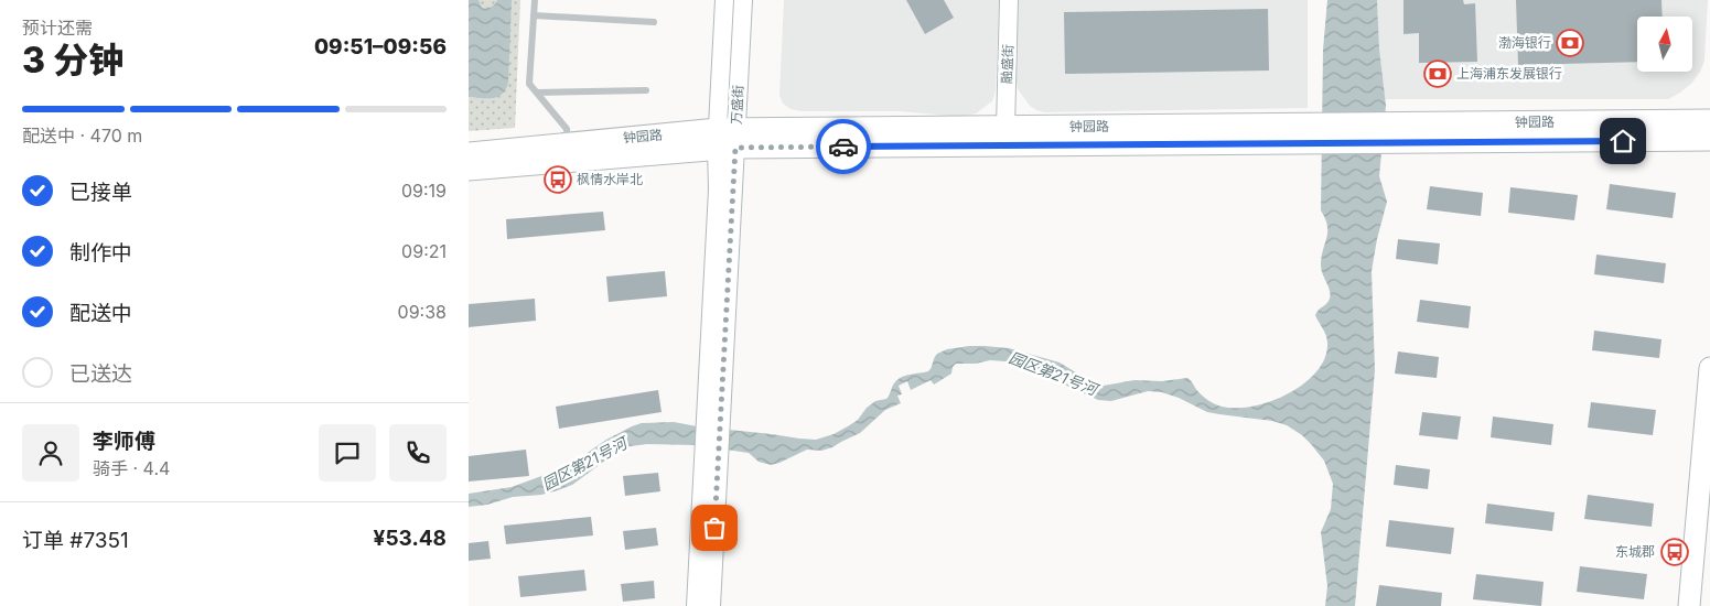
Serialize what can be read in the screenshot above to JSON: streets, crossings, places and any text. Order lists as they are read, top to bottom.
{
  "streets": {
    "main road": ["融盛街", "万盛街", "钟园路"]
  },
  "crossings": [
    ["融盛街", "钟园路"],
    ["万盛街", "钟园路"]
  ],
  "water": ["园区第21号河"],
  "places": {
    "bank": ["渤海银行", "上海浦东发展银行"],
    "bus stop": ["枫情水岸北", "东城郡"]
  },
  "north": "top",
  "page": {
    "heading": ["3 分钟", "预计还需", "09:51–09:56"],
    "panel": [
      "李师傅",
      "骑手 · 4.4",
      "订单 #7351",
      "¥53.48"
    ],
    "bar": "配送中 · 470 m",
    "list": [
      ["已接单", "09:19"],
      ["制作中", "09:21"],
      ["配送中", "09:38"],
      "已送达"
    ]
  }
}
